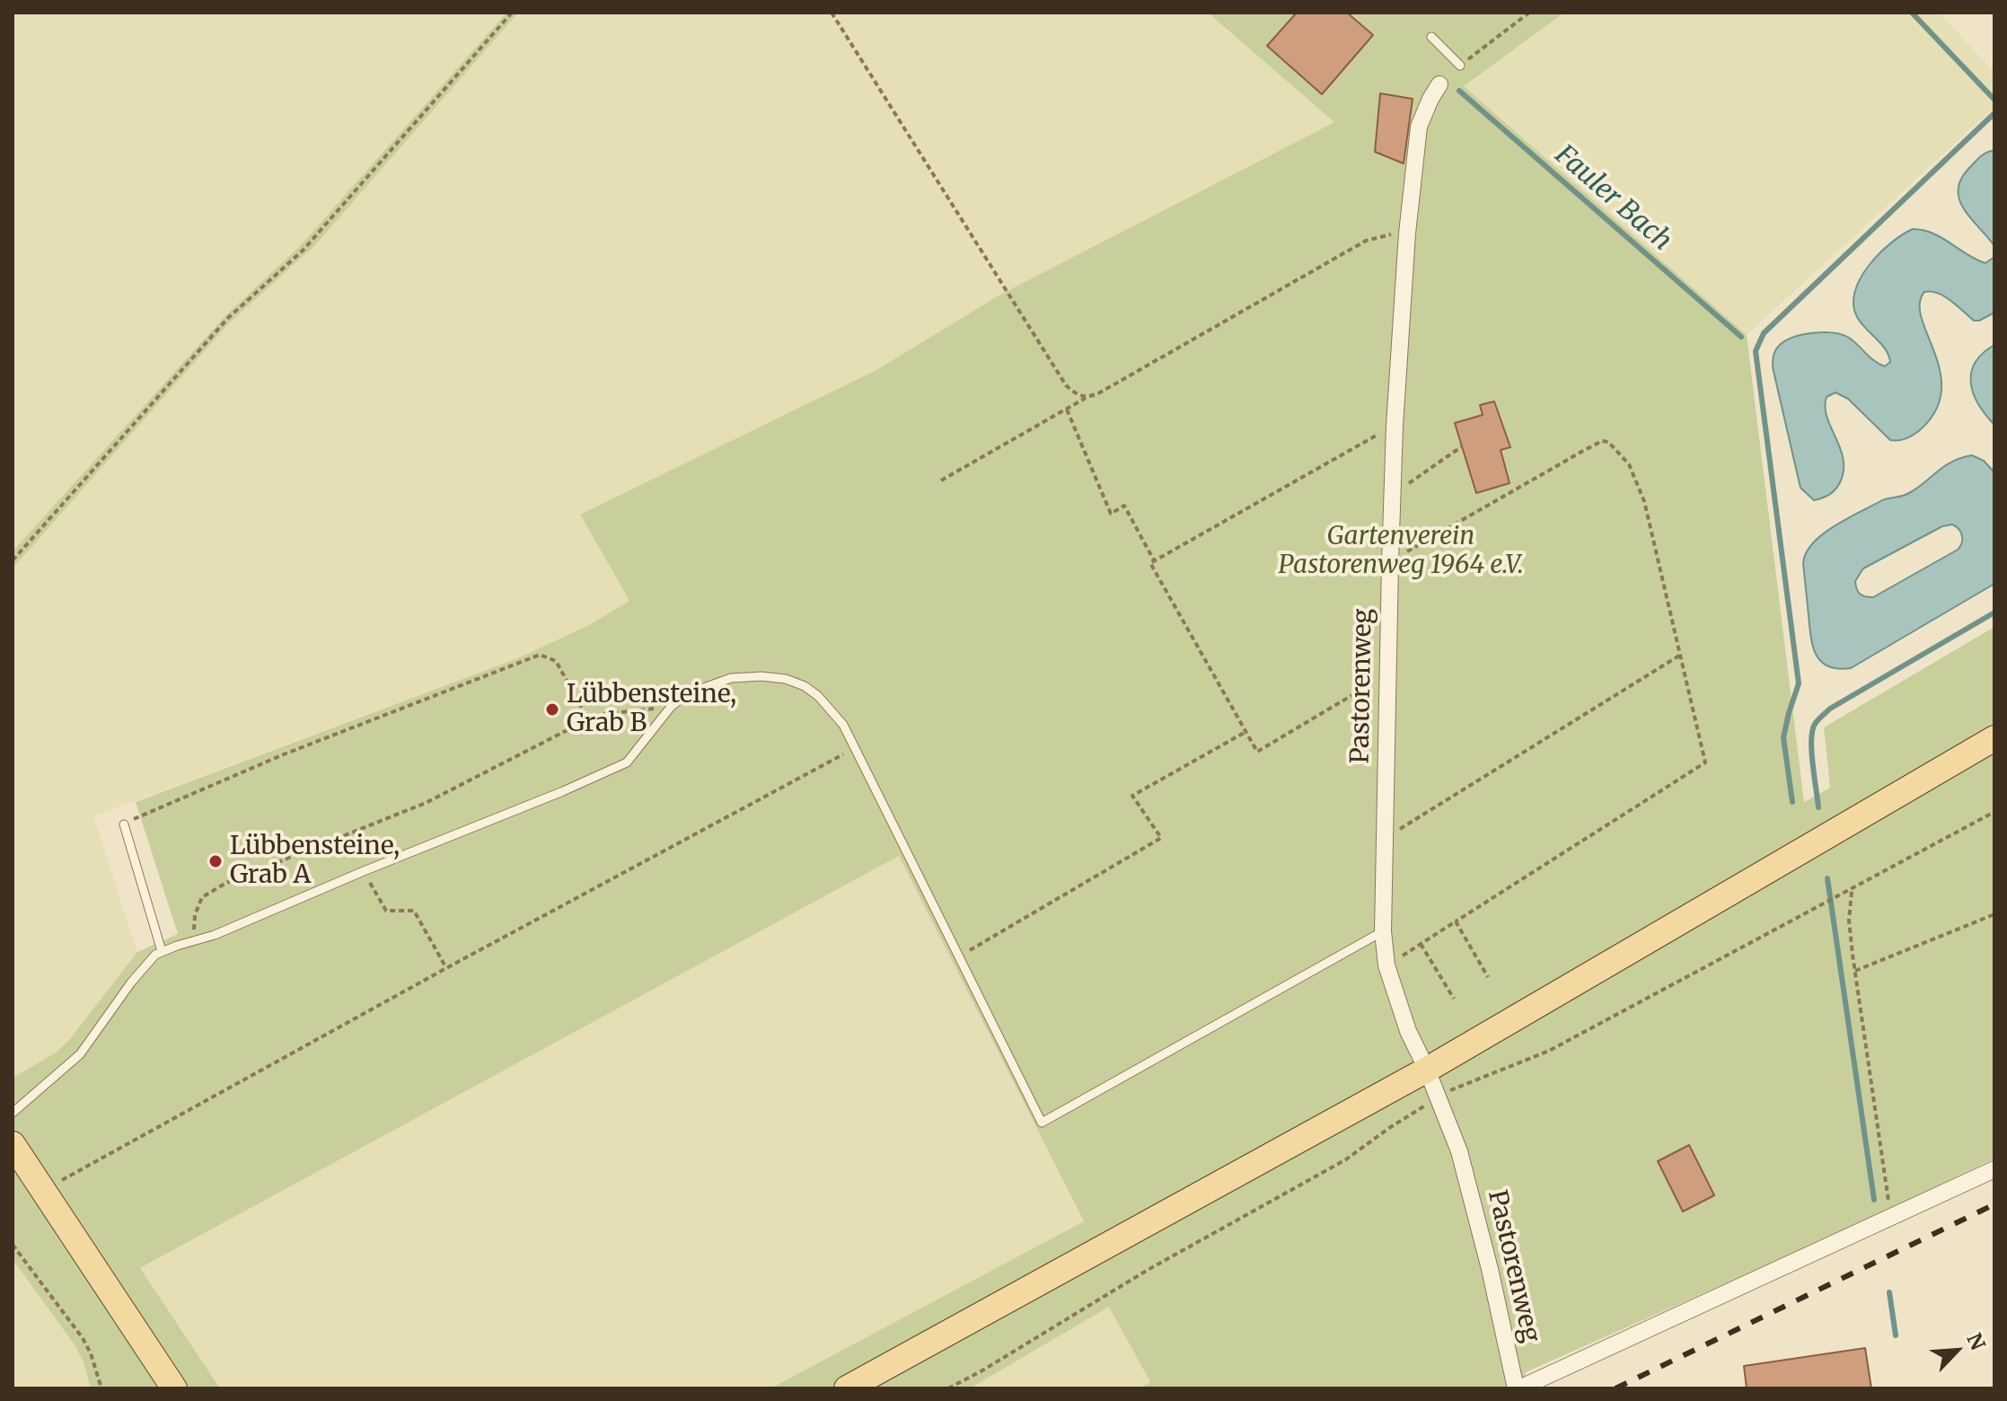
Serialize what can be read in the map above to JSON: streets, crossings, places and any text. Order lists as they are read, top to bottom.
{
  "streets": {
    "street": ["Pastorenweg"]
  },
  "water": ["Fauler Bach"],
  "parks": ["Gartenverein Pastorenweg 1964 e.V."],
  "places": ["Lübbensteine, Grab B", "Lübbensteine, Grab A"],
  "north": "top right"
}
